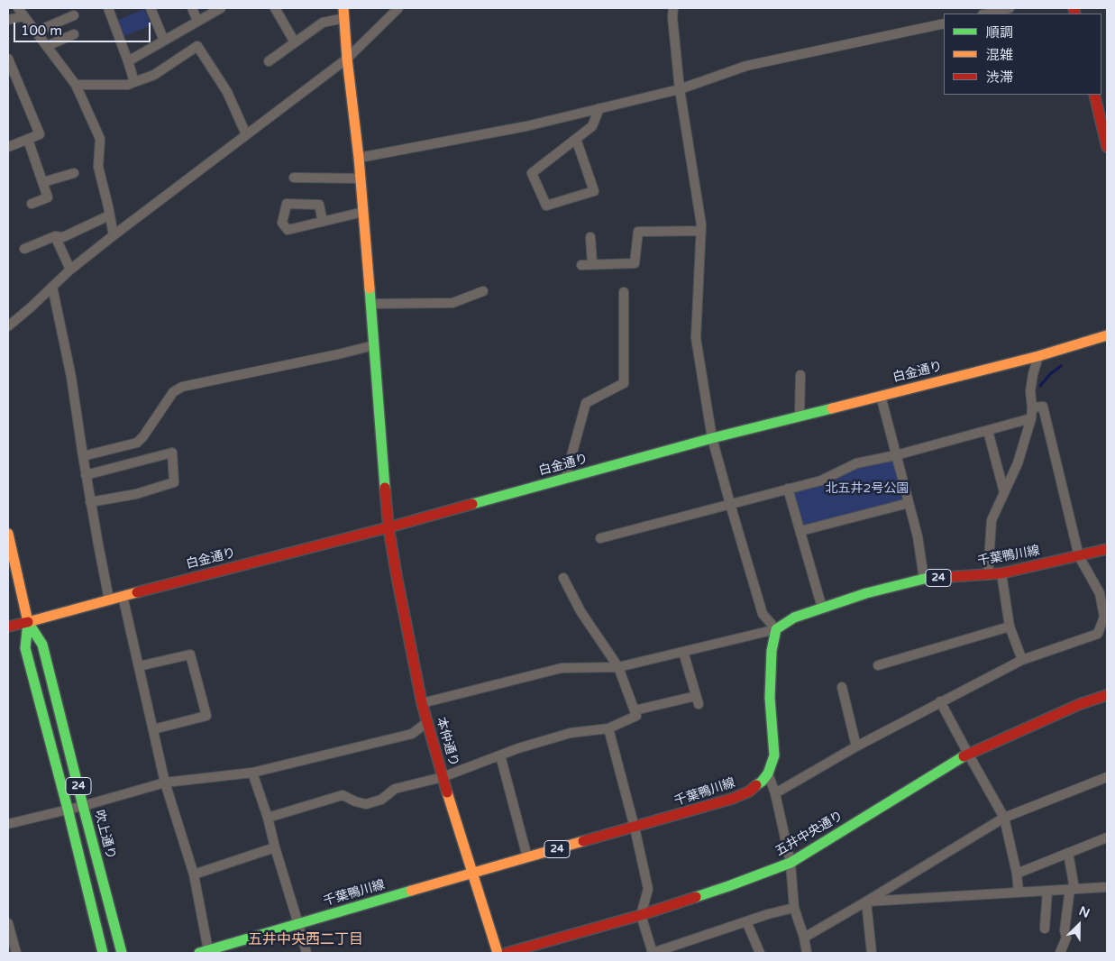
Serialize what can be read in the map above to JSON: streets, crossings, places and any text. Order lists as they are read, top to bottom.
{
  "streets": {
    "street": [
      "白金通り",
      "千葉鴨川線",
      "24",
      "本仲通り",
      "五井中央通り",
      "吹上通り"
    ]
  },
  "crossings": [
    ["白金通り", "本仲通り"],
    ["白金通り", "吹上通り"],
    ["千葉鴨川線", "本仲通り"]
  ],
  "districts": ["五井中央西二丁目"],
  "parks": ["北五井2号公園"],
  "legend": ["順調", "混雑", "渋滞"],
  "scale_bar": "100 m",
  "north": "top right"
}
